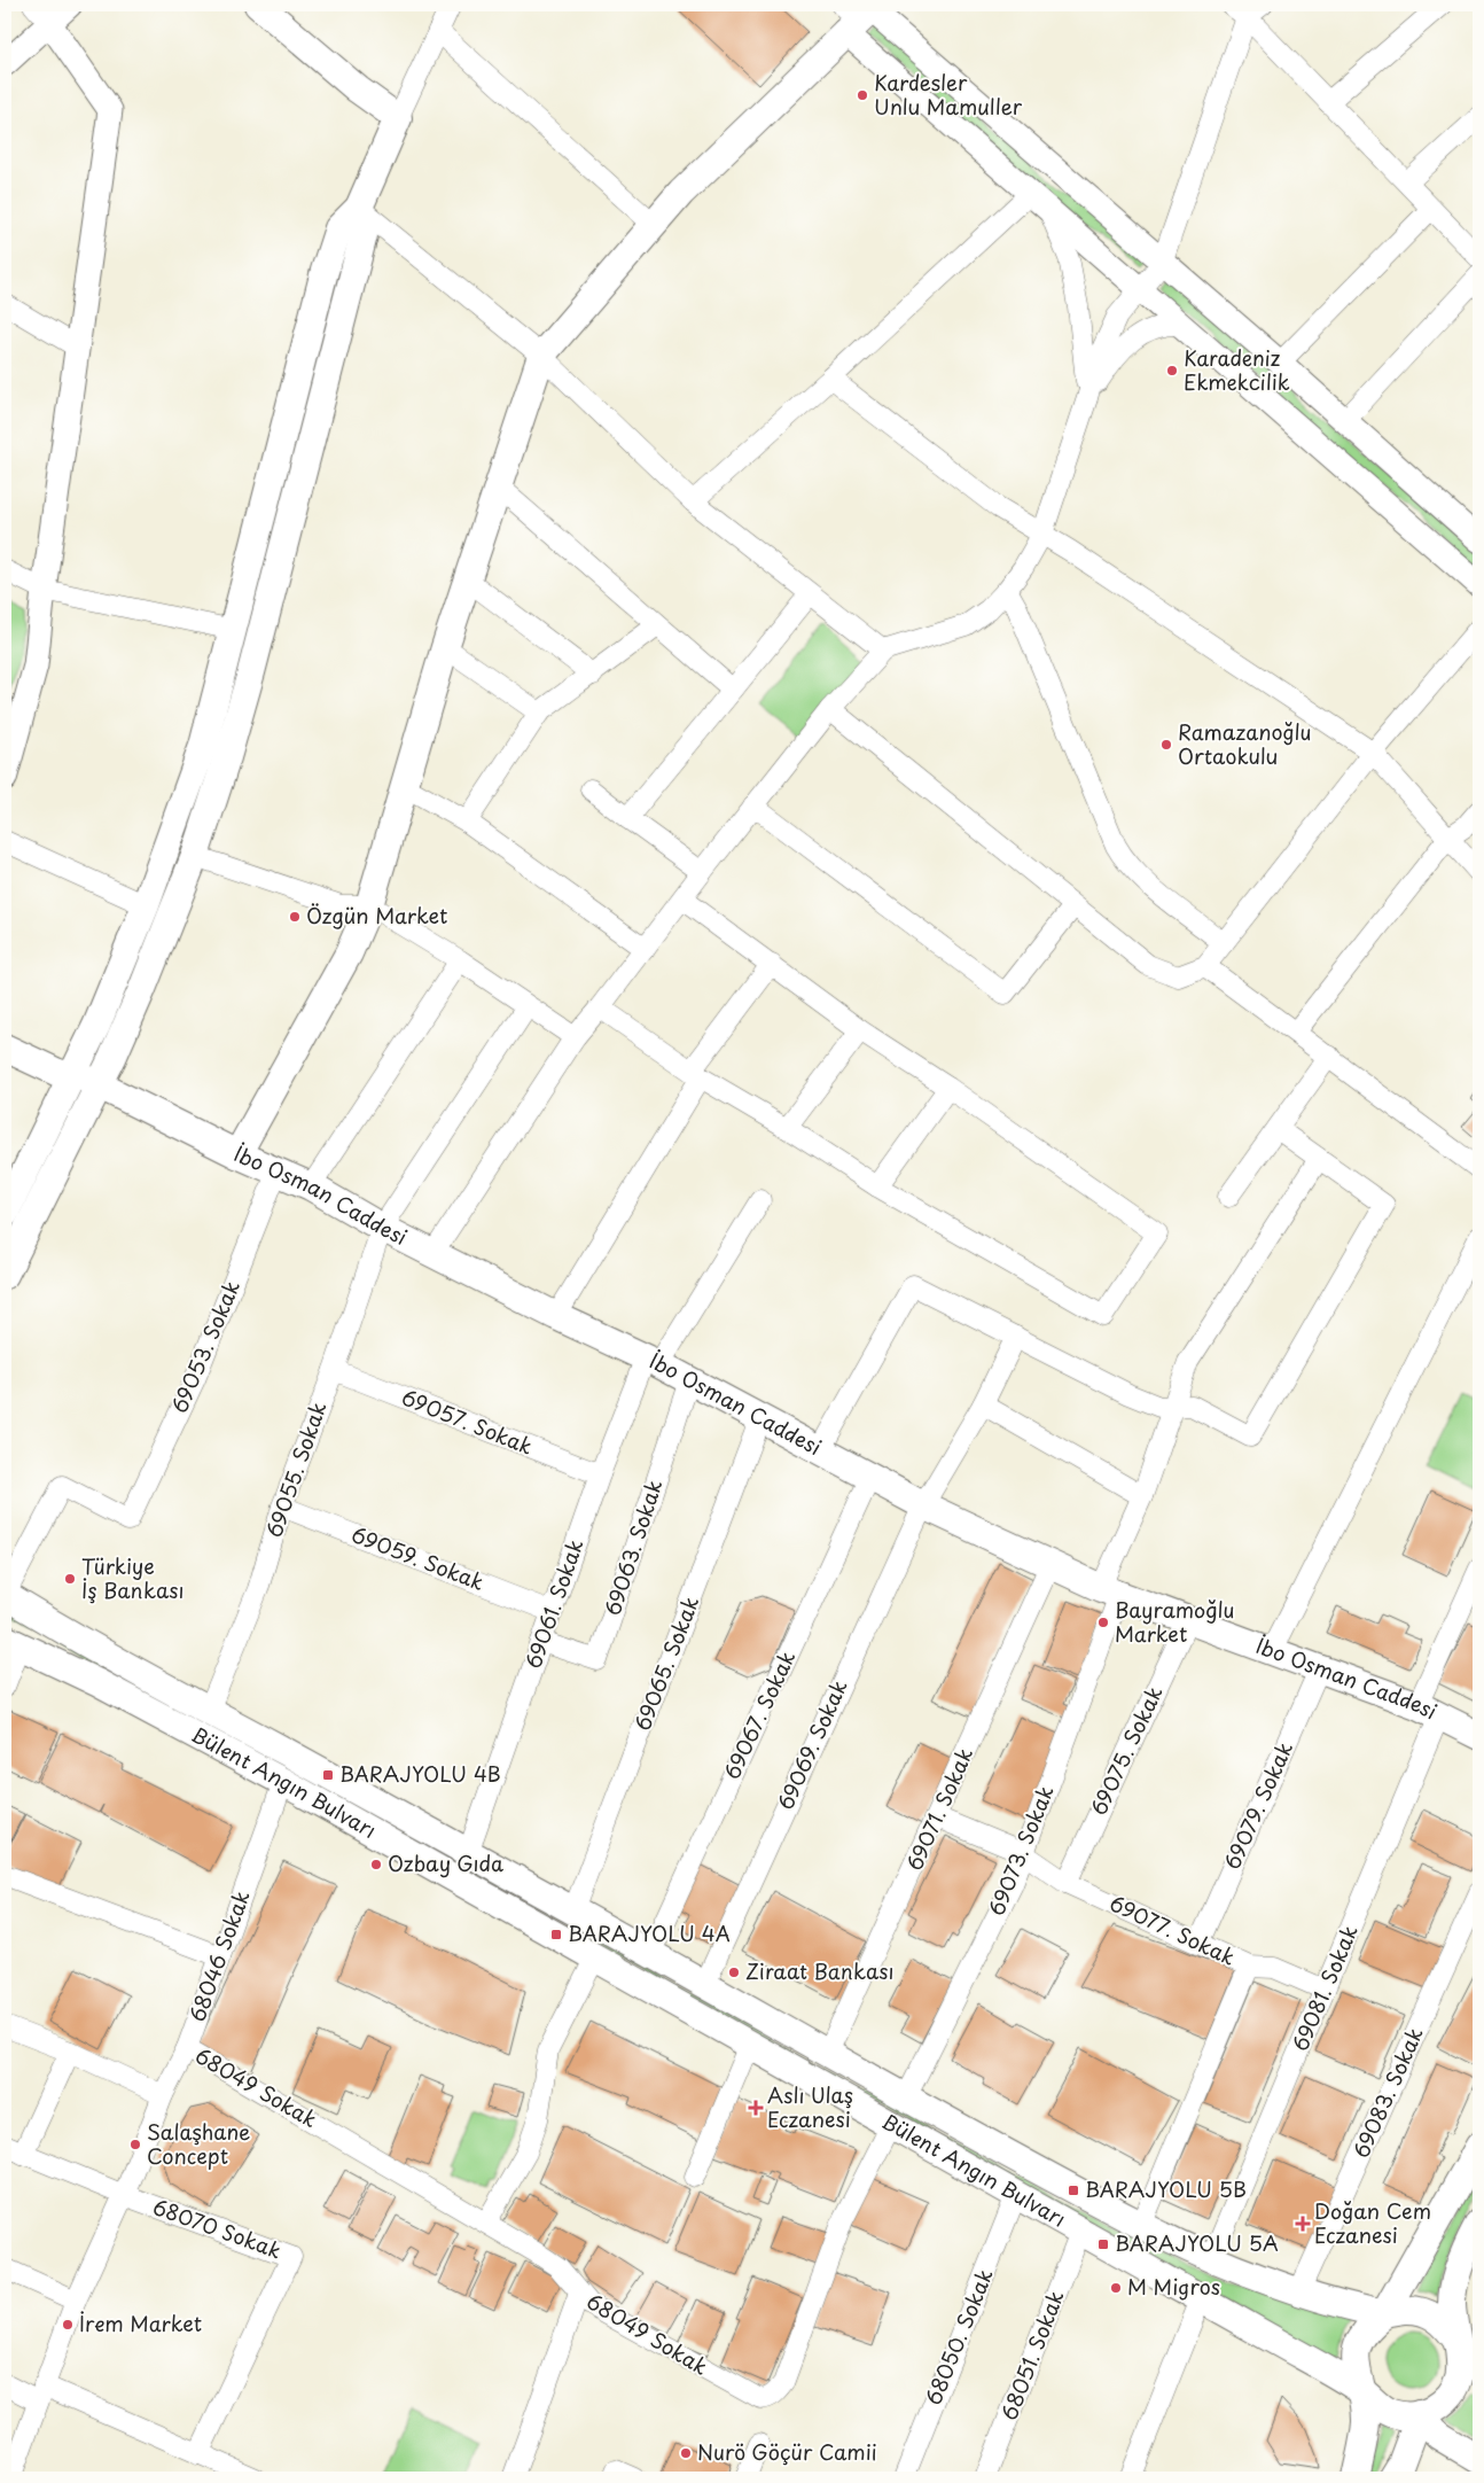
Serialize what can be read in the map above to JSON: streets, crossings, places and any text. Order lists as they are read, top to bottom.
{
  "streets": {
    "main road": ["İbo Osman Caddesi", "Bülent Angın Bulvarı"],
    "street": [
      "69053. Sokak",
      "69057. Sokak",
      "69055. Sokak",
      "69063. Sokak",
      "69059. Sokak",
      "69061. Sokak",
      "69065. Sokak",
      "69067. Sokak",
      "69069. Sokak",
      "69075. Sokak",
      "69079. Sokak",
      "69071. Sokak",
      "69073. Sokak",
      "69077. Sokak",
      "68046 Sokak",
      "69081. Sokak",
      "68049 Sokak",
      "69083. Sokak",
      "68070 Sokak",
      "68050. Sokak",
      "68051. Sokak"
    ]
  },
  "crossings": [
    ["İbo Osman Caddesi", "69053. Sokak"],
    ["İbo Osman Caddesi", "69055. Sokak"],
    ["İbo Osman Caddesi", "69063. Sokak"],
    ["İbo Osman Caddesi", "69061. Sokak"],
    ["İbo Osman Caddesi", "69065. Sokak"],
    ["İbo Osman Caddesi", "69067. Sokak"],
    ["İbo Osman Caddesi", "69069. Sokak"],
    ["İbo Osman Caddesi", "69075. Sokak"],
    ["İbo Osman Caddesi", "69079. Sokak"],
    ["İbo Osman Caddesi", "69071. Sokak"],
    ["İbo Osman Caddesi", "69073. Sokak"],
    ["İbo Osman Caddesi", "69081. Sokak"],
    ["69053. Sokak", "Bülent Angın Bulvarı"],
    ["69057. Sokak", "69055. Sokak"],
    ["69057. Sokak", "69061. Sokak"],
    ["69055. Sokak", "69059. Sokak"],
    ["69055. Sokak", "Bülent Angın Bulvarı"],
    ["69063. Sokak", "69061. Sokak"],
    ["69059. Sokak", "69061. Sokak"],
    ["69061. Sokak", "Bülent Angın Bulvarı"],
    ["69065. Sokak", "Bülent Angın Bulvarı"],
    ["69067. Sokak", "Bülent Angın Bulvarı"],
    ["69069. Sokak", "Bülent Angın Bulvarı"],
    ["69075. Sokak", "69077. Sokak"],
    ["Bülent Angın Bulvarı", "69071. Sokak"],
    ["Bülent Angın Bulvarı", "69073. Sokak"],
    ["Bülent Angın Bulvarı", "69077. Sokak"],
    ["Bülent Angın Bulvarı", "68046 Sokak"],
    ["Bülent Angın Bulvarı", "69081. Sokak"],
    ["Bülent Angın Bulvarı", "68049 Sokak"],
    ["Bülent Angın Bulvarı", "69083. Sokak"],
    ["Bülent Angın Bulvarı", "68050. Sokak"],
    ["Bülent Angın Bulvarı", "68051. Sokak"],
    ["69079. Sokak", "69077. Sokak"],
    ["69071. Sokak", "69077. Sokak"],
    ["69073. Sokak", "69077. Sokak"],
    ["68046 Sokak", "68049 Sokak"],
    ["68046 Sokak", "68070 Sokak"]
  ],
  "places": {
    "other": [
      "Kardesler Unlu Mamuller",
      "Karadeniz Ekmekcilik",
      "Ramazanoğlu Ortaokulu",
      "Özgün Market",
      "Türkiye İş Bankası",
      "Bayramoğlu Market",
      "Ozbay Gıda",
      "Ziraat Bankası",
      "Salaşhane Concept",
      "M Migros",
      "İrem Market",
      "Nurö Göçür Camii"
    ],
    "transit": [
      "BARAJYOLU 4B",
      "BARAJYOLU 4A",
      "BARAJYOLU 5B",
      "BARAJYOLU 5A"
    ],
    "health": ["Aslı Ulaş Eczanesi", "Doğan Cem Eczanesi"]
  }
}
